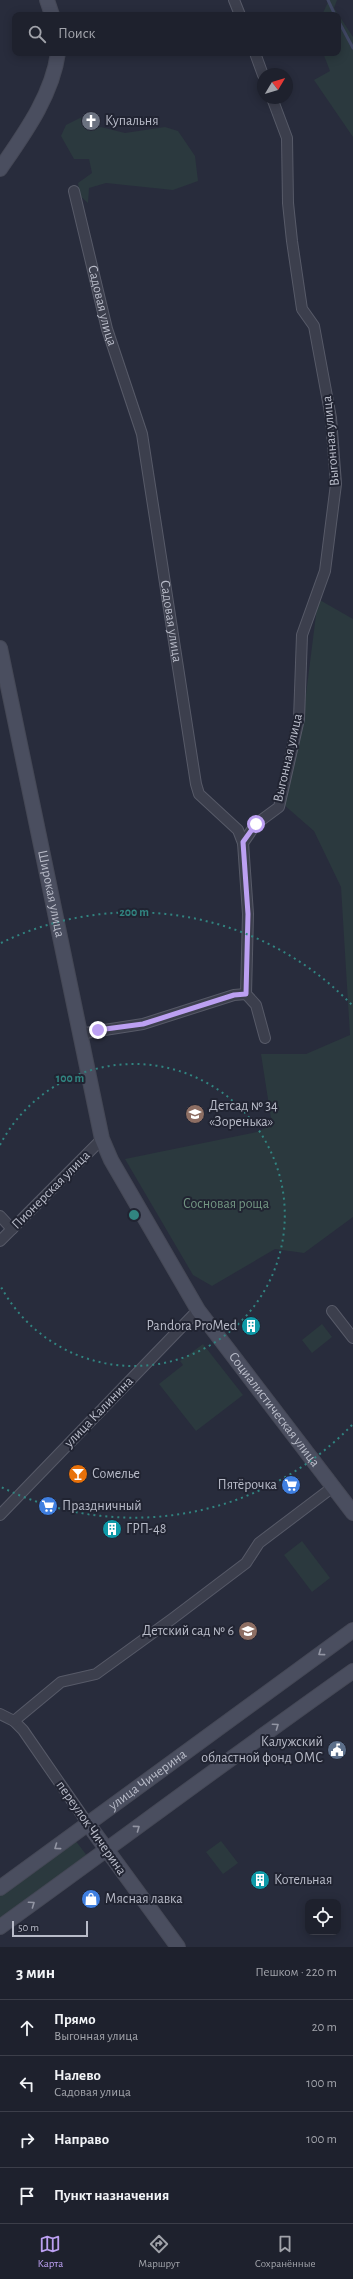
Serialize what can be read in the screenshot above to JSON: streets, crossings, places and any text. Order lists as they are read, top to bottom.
{
  "streets": {
    "street": [
      "Садовая улица",
      "Выгонная улица",
      "Широкая улица",
      "Пионерская улица",
      "Социалистическая улица",
      "улица Калинина",
      "улица Чичерина",
      "переулок Чичерина"
    ]
  },
  "crossings": [
    ["Садовая улица", "Выгонная улица"],
    ["Широкая улица", "Пионерская улица"],
    ["Широкая улица", "Социалистическая улица"],
    ["Пионерская улица", "Социалистическая улица"],
    ["Социалистическая улица", "улица Калинина"],
    ["улица Чичерина", "переулок Чичерина"]
  ],
  "parks": ["Сосновая роща"],
  "places": {
    "church": ["Купальня"],
    "school or university": ["Детсад № 34 «Зоренька»", "Детский сад № 6"],
    "building": ["Pandora ProMed", "ГРП-48", "Котельная"],
    "bar": ["Сомелье"],
    "supermarket": ["Пятёрочка", "Праздничный"],
    "public building": ["Калужский областной фонд ОМС"],
    "shop": ["Мясная лавка"]
  },
  "scale_bar": "50 m",
  "north": "top right",
  "page": {
    "search": "Поиск",
    "scale": "50 m",
    "heading": ["3 мин", "Пешком · 220 m"],
    "list": [
      ["Прямо", "Выгонная улица", "20 m"],
      ["Налево", "Садовая улица", "100 m"],
      ["Направо", "100 m"],
      "Пункт назначения"
    ],
    "nav": ["Карта", "Маршрут", "Сохранённые"]
  },
  "rings": ["200 m", "100 m"]
}
